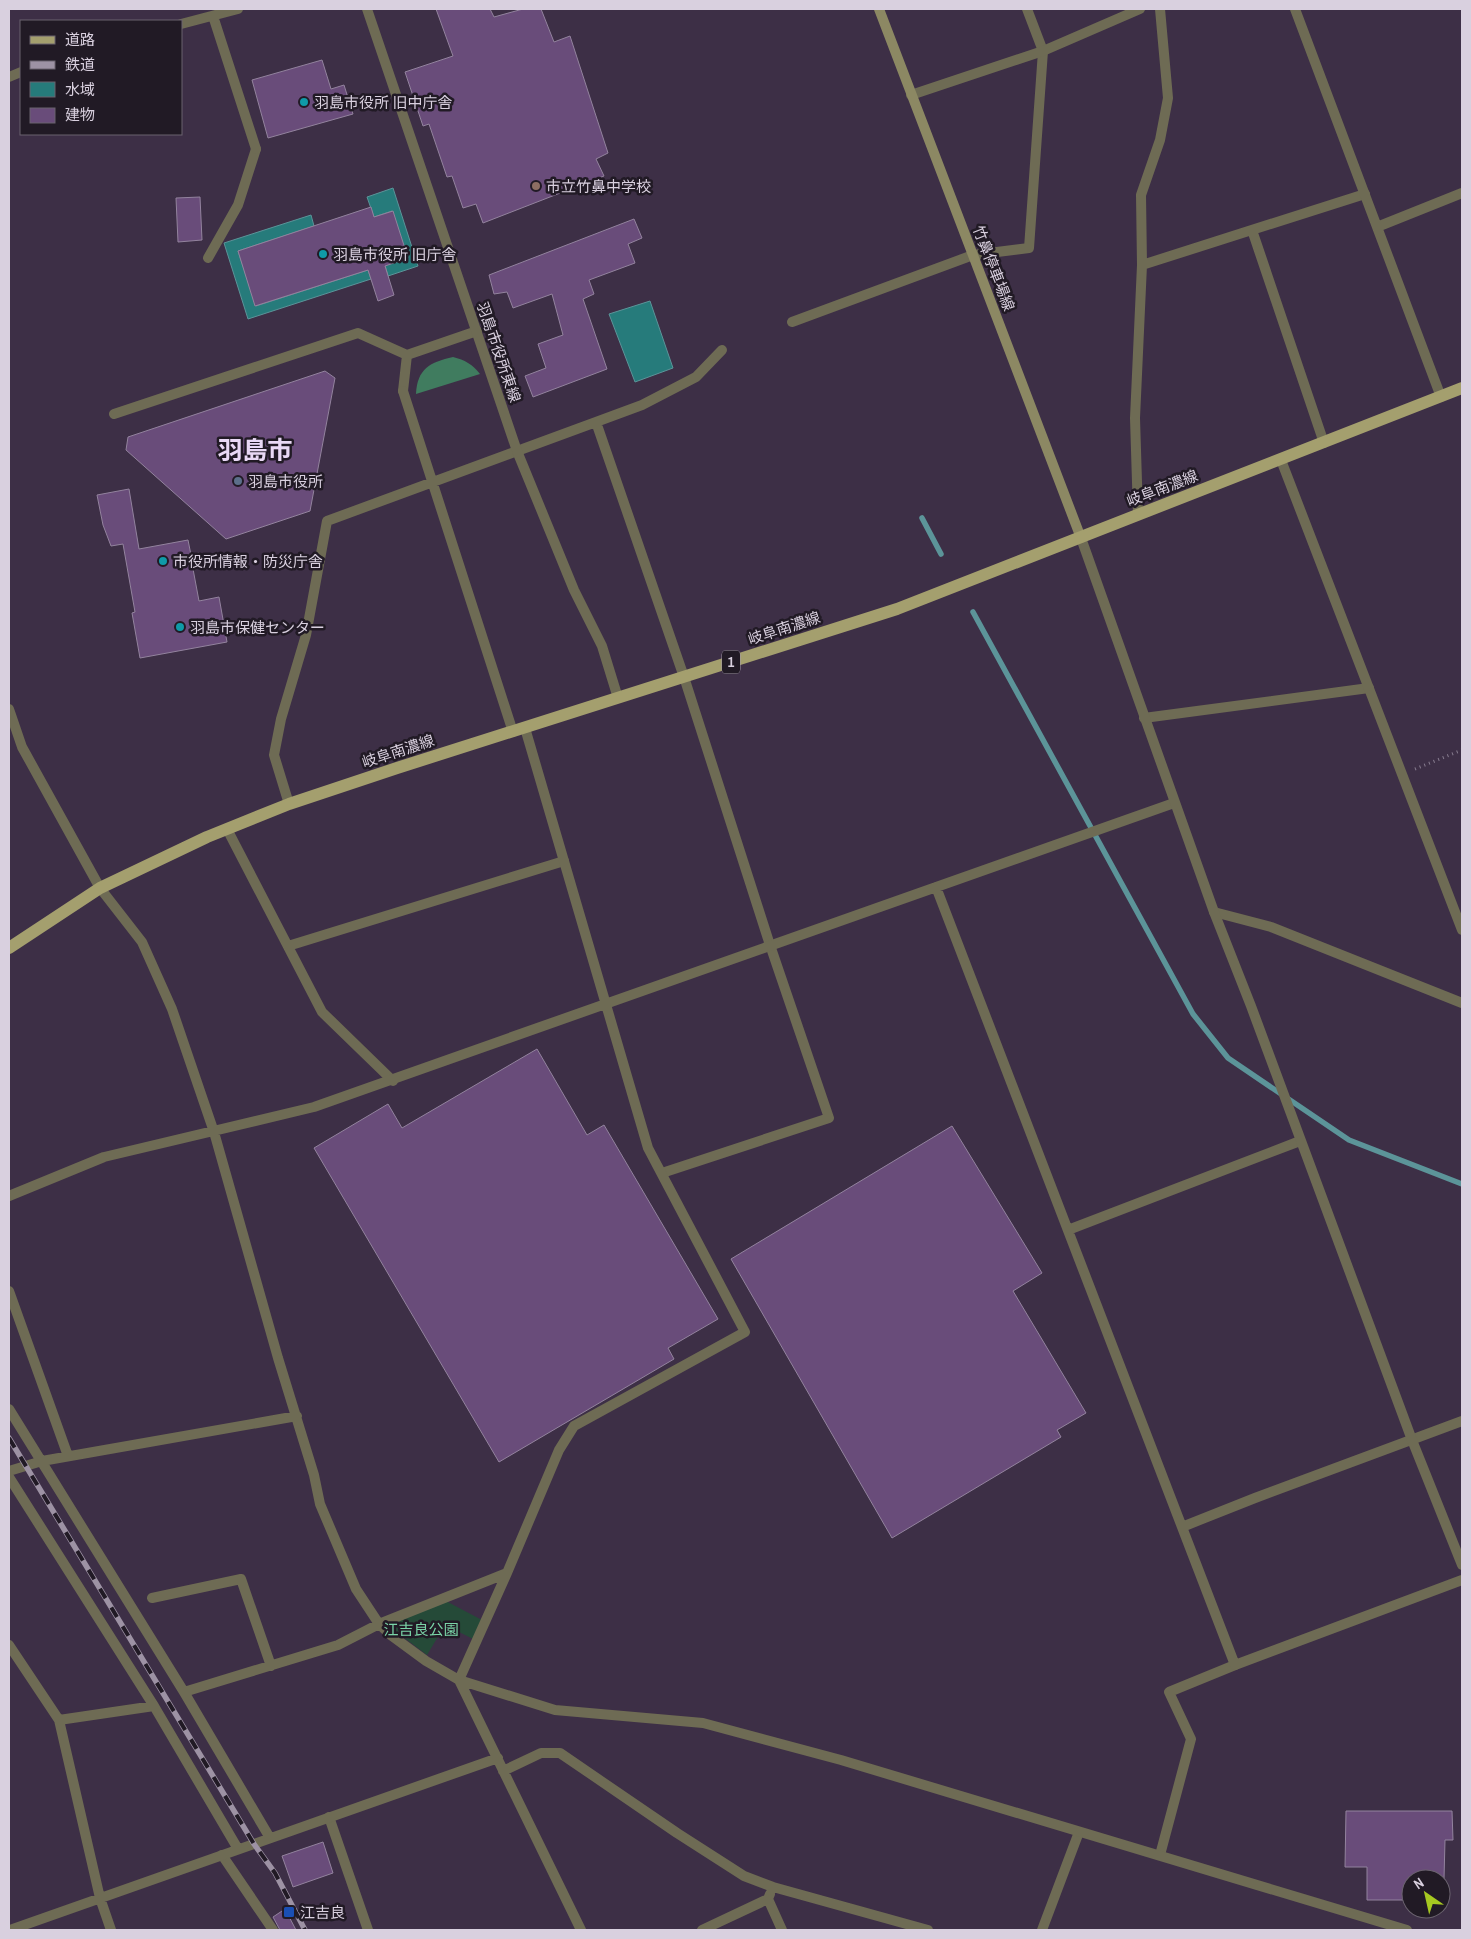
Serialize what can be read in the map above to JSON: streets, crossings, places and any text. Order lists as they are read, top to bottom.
{
  "streets": {
    "main road": ["竹鼻停車場線", "岐阜南濃線", "1"],
    "street": ["羽島市役所東線"]
  },
  "crossings": [
    ["竹鼻停車場線", "岐阜南濃線"],
    ["羽島市役所東線", "岐阜南濃線"]
  ],
  "districts": ["羽島市"],
  "parks": ["江吉良公園"],
  "places": {
    "other": [
      "羽島市役所 旧中庁舎",
      "市立竹鼻中学校",
      "羽島市役所 旧庁舎",
      "羽島市役所",
      "市役所情報・防災庁舎",
      "羽島市保健センター"
    ],
    "transit": ["江吉良"]
  },
  "legend": [
    "道路",
    "鉄道",
    "水域",
    "建物"
  ],
  "north": "top left"
}
